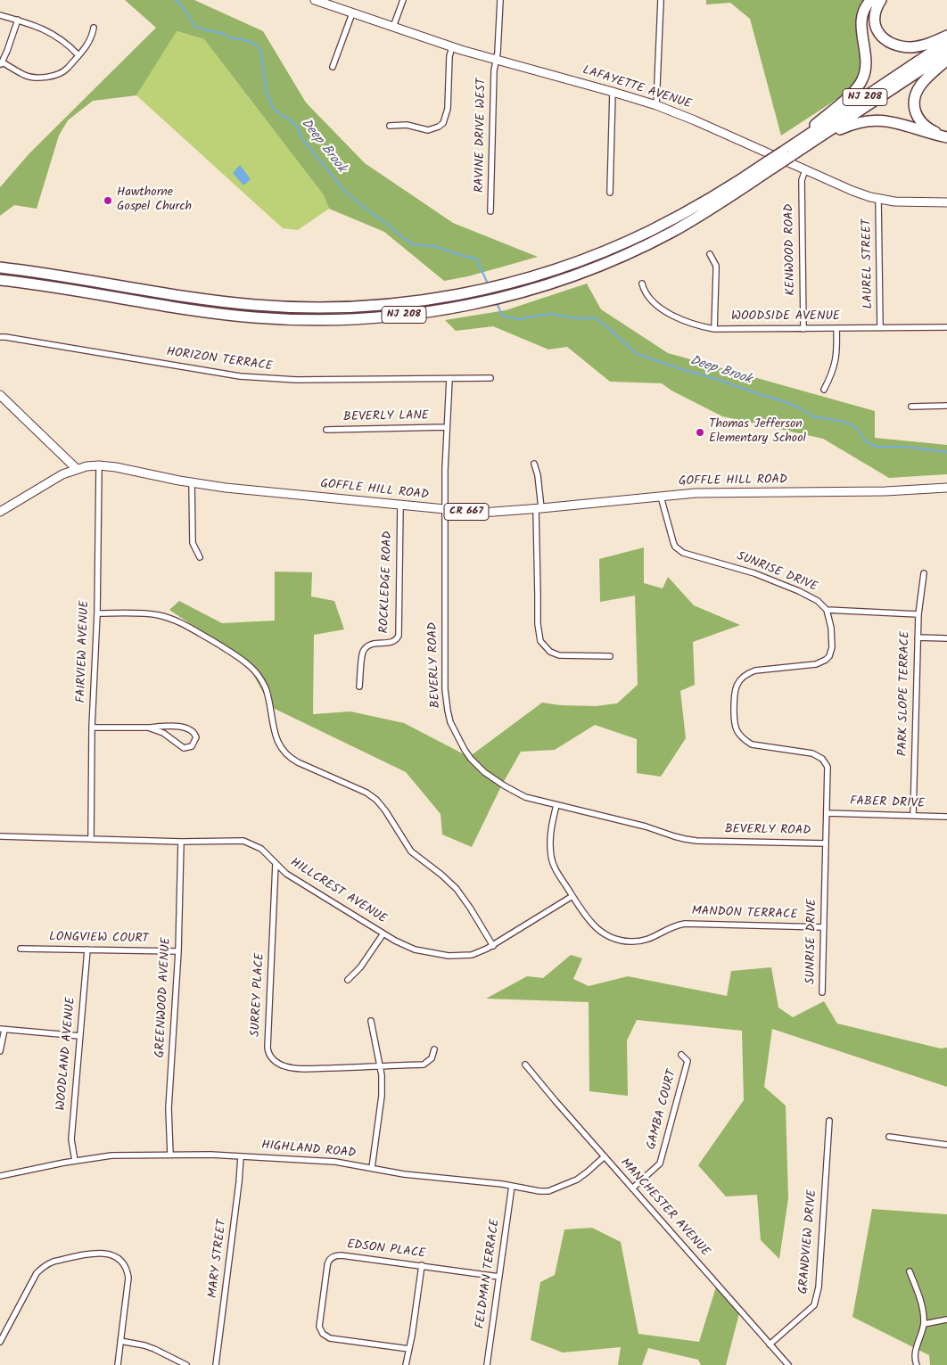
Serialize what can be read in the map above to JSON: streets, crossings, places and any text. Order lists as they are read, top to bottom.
{
  "streets": {
    "highway": ["NJ 208"],
    "main road": ["LAFAYETTE AVENUE", "GOFFLE HILL ROAD", "CR 667"],
    "street": [
      "RAVINE DRIVE WEST",
      "KENWOOD ROAD",
      "LAUREL STREET",
      "WOODSIDE AVENUE",
      "HORIZON TERRACE",
      "BEVERLY LANE",
      "SUNRISE DRIVE",
      "ROCKLEDGE ROAD",
      "FAIRVIEW AVENUE",
      "BEVERLY ROAD",
      "PARK SLOPE TERRACE",
      "FABER DRIVE",
      "HILLCREST AVENUE",
      "MANDON TERRACE",
      "LONGVIEW COURT",
      "SURREY PLACE",
      "GREENWOOD AVENUE",
      "WOODLAND AVENUE",
      "GAMBA COURT",
      "HIGHLAND ROAD",
      "MANCHESTER AVENUE",
      "GRANDVIEW DRIVE",
      "EDSON PLACE",
      "MARY STREET",
      "FELDMAN TERRACE"
    ]
  },
  "crossings": [
    ["LAFAYETTE AVENUE", "RAVINE DRIVE WEST"],
    ["LAFAYETTE AVENUE", "KENWOOD ROAD"],
    ["LAFAYETTE AVENUE", "LAUREL STREET"],
    ["KENWOOD ROAD", "WOODSIDE AVENUE"],
    ["LAUREL STREET", "WOODSIDE AVENUE"],
    ["HORIZON TERRACE", "BEVERLY ROAD"],
    ["BEVERLY LANE", "BEVERLY ROAD"],
    ["GOFFLE HILL ROAD", "SUNRISE DRIVE"],
    ["GOFFLE HILL ROAD", "ROCKLEDGE ROAD"],
    ["GOFFLE HILL ROAD", "FAIRVIEW AVENUE"],
    ["GOFFLE HILL ROAD", "BEVERLY ROAD"],
    ["SUNRISE DRIVE", "BEVERLY ROAD"],
    ["SUNRISE DRIVE", "FABER DRIVE"],
    ["SUNRISE DRIVE", "MANDON TERRACE"],
    ["FAIRVIEW AVENUE", "HILLCREST AVENUE"],
    ["BEVERLY ROAD", "MANDON TERRACE"],
    ["PARK SLOPE TERRACE", "FABER DRIVE"],
    ["HILLCREST AVENUE", "MANDON TERRACE"],
    ["HILLCREST AVENUE", "SURREY PLACE"],
    ["HILLCREST AVENUE", "GREENWOOD AVENUE"],
    ["LONGVIEW COURT", "GREENWOOD AVENUE"],
    ["LONGVIEW COURT", "WOODLAND AVENUE"],
    ["GREENWOOD AVENUE", "HIGHLAND ROAD"],
    ["WOODLAND AVENUE", "HIGHLAND ROAD"],
    ["GAMBA COURT", "MANCHESTER AVENUE"],
    ["HIGHLAND ROAD", "MANCHESTER AVENUE"],
    ["HIGHLAND ROAD", "MARY STREET"],
    ["HIGHLAND ROAD", "FELDMAN TERRACE"],
    ["MANCHESTER AVENUE", "GRANDVIEW DRIVE"],
    ["EDSON PLACE", "FELDMAN TERRACE"]
  ],
  "water": ["Deep Brook"],
  "places": ["Hawthorne Gospel Church", "Thomas Jefferson Elementary School"]
}
